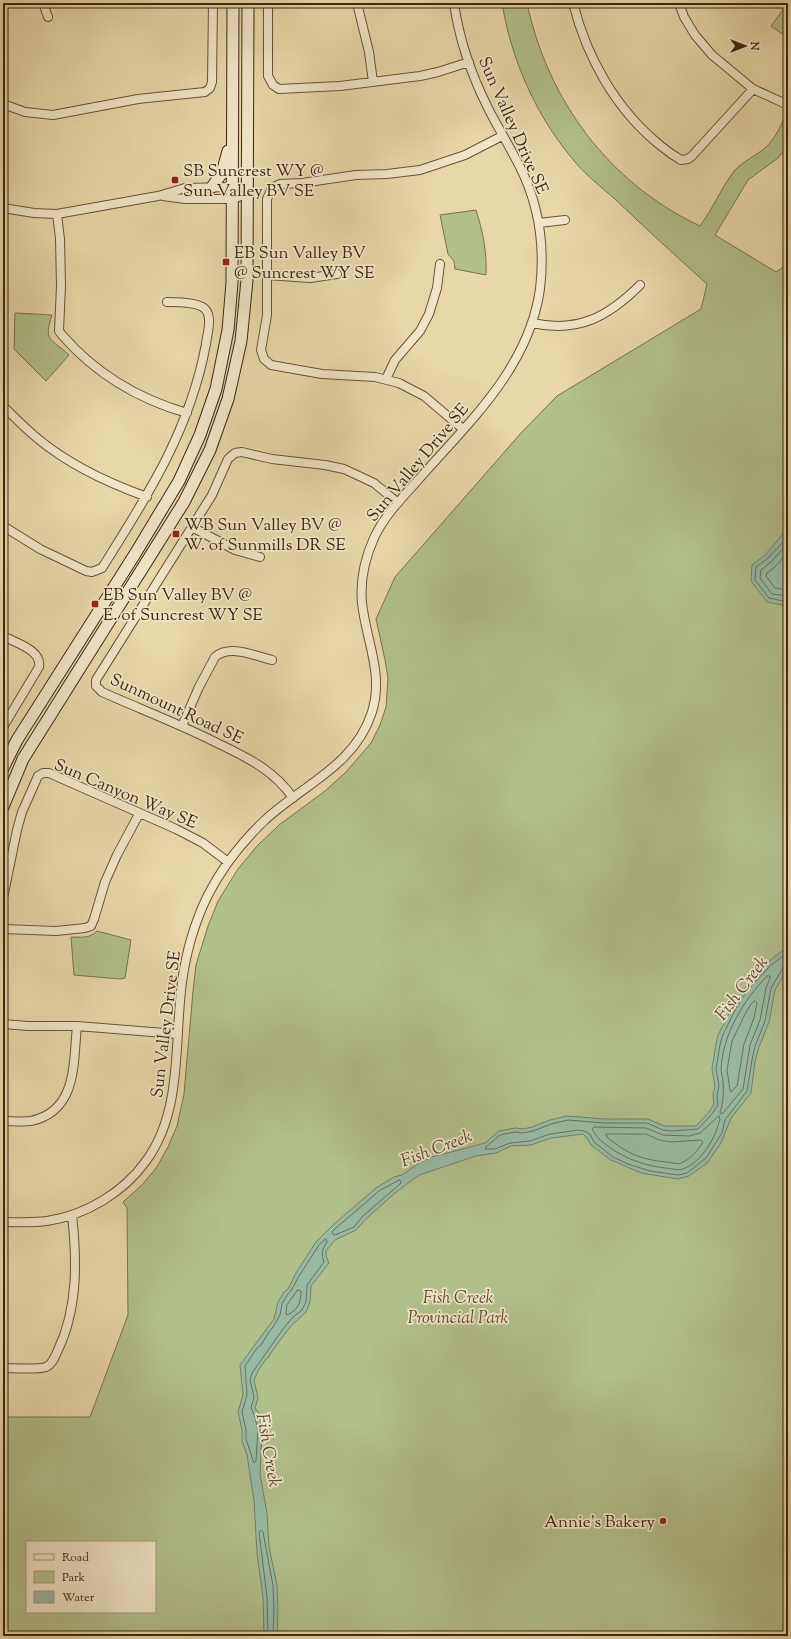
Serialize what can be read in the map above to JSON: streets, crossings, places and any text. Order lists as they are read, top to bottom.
{
  "streets": {
    "street": ["Sun Valley Drive SE", "Sunmount Road SE", "Sun Canyon Way SE"]
  },
  "crossings": [
    ["Sun Valley Drive SE", "Sunmount Road SE"],
    ["Sun Valley Drive SE", "Sun Canyon Way SE"]
  ],
  "water": ["Fish Creek"],
  "parks": ["Fish Creek Provincial Park"],
  "places": {
    "transit": [
      "SB Suncrest WY @ Sun Valley BV SE",
      "EB Sun Valley BV @ Suncrest WY SE",
      "WB Sun Valley BV @ W. of Sunmills DR SE",
      "EB Sun Valley BV @ E. of Suncrest WY SE"
    ],
    "other": ["Annie's Bakery"]
  },
  "legend": ["Road", "Park", "Water"],
  "north": "right"
}
